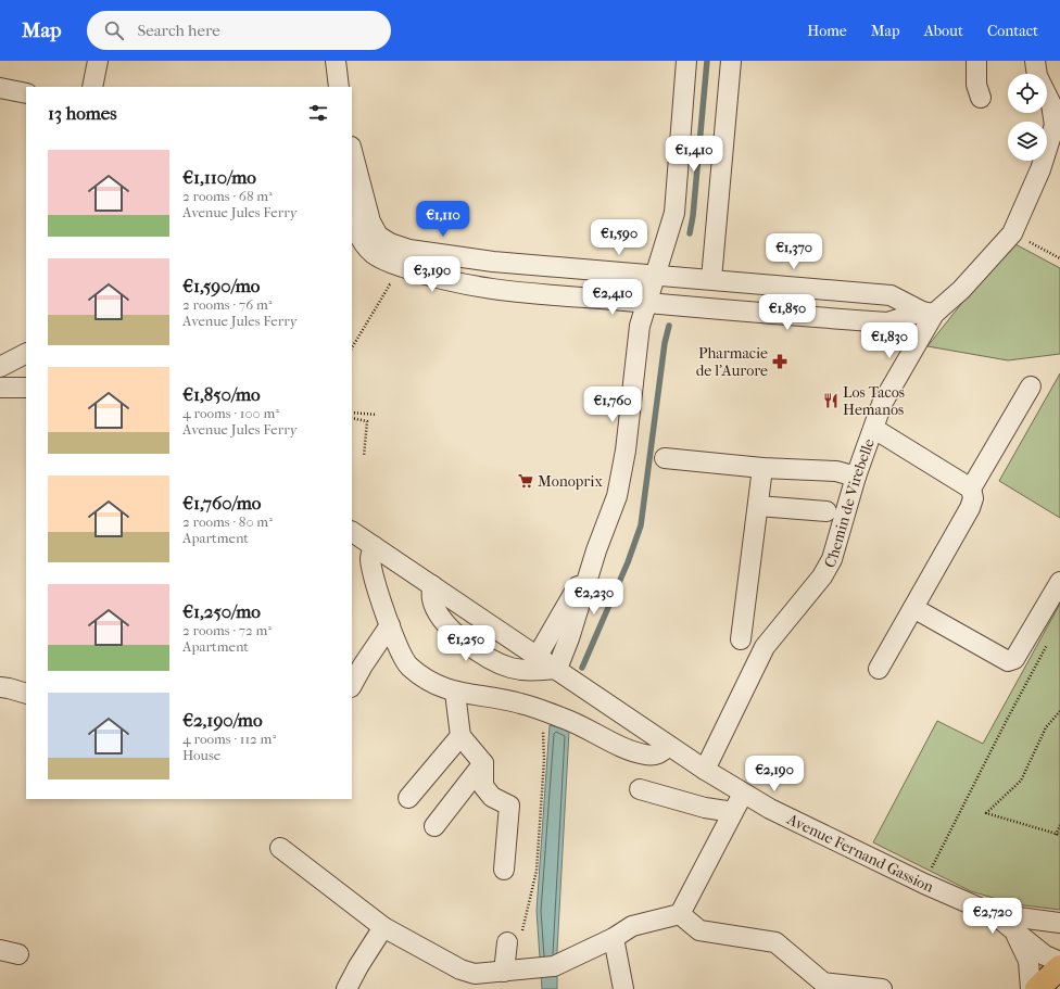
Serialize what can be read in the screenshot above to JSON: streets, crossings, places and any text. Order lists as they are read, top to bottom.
{
  "streets": {
    "street": ["Chemin de Virebelle", "Avenue Fernand Gassion"]
  },
  "crossings": [
    ["Chemin de Virebelle", "Avenue Fernand Gassion"]
  ],
  "places": {
    "pharmacy": ["Pharmacie de l'Aurore"],
    "restaurant": ["Los Tacos Hemanos"],
    "supermarket": ["Monoprix"]
  },
  "page": {
    "header": "Map",
    "search": "Search here",
    "nav": [
      "Home",
      "Map",
      "About",
      "Contact"
    ],
    "heading": "13 homes",
    "price": [
      "€1,410",
      "€1,110",
      "€1,590",
      "€1,370",
      "€3,190",
      "€2,410",
      "€1,850",
      "€1,830",
      "€1,760",
      "€2,230",
      "€1,250",
      "€2,190",
      "€2,720"
    ],
    "list": [
      {
        "name": "€1,110/mo",
        "note": "2 rooms · 68 m² · Avenue Jules Ferry"
      },
      {
        "name": "€1,590/mo",
        "note": "2 rooms · 76 m² · Avenue Jules Ferry"
      },
      {
        "name": "€1,850/mo",
        "note": "4 rooms · 100 m² · Avenue Jules Ferry"
      },
      {
        "name": "€1,760/mo",
        "note": "2 rooms · 80 m² · Apartment"
      },
      {
        "name": "€1,250/mo",
        "note": "2 rooms · 72 m² · Apartment"
      },
      {
        "name": "€2,190/mo",
        "note": "4 rooms · 112 m² · House"
      }
    ]
  }
}
